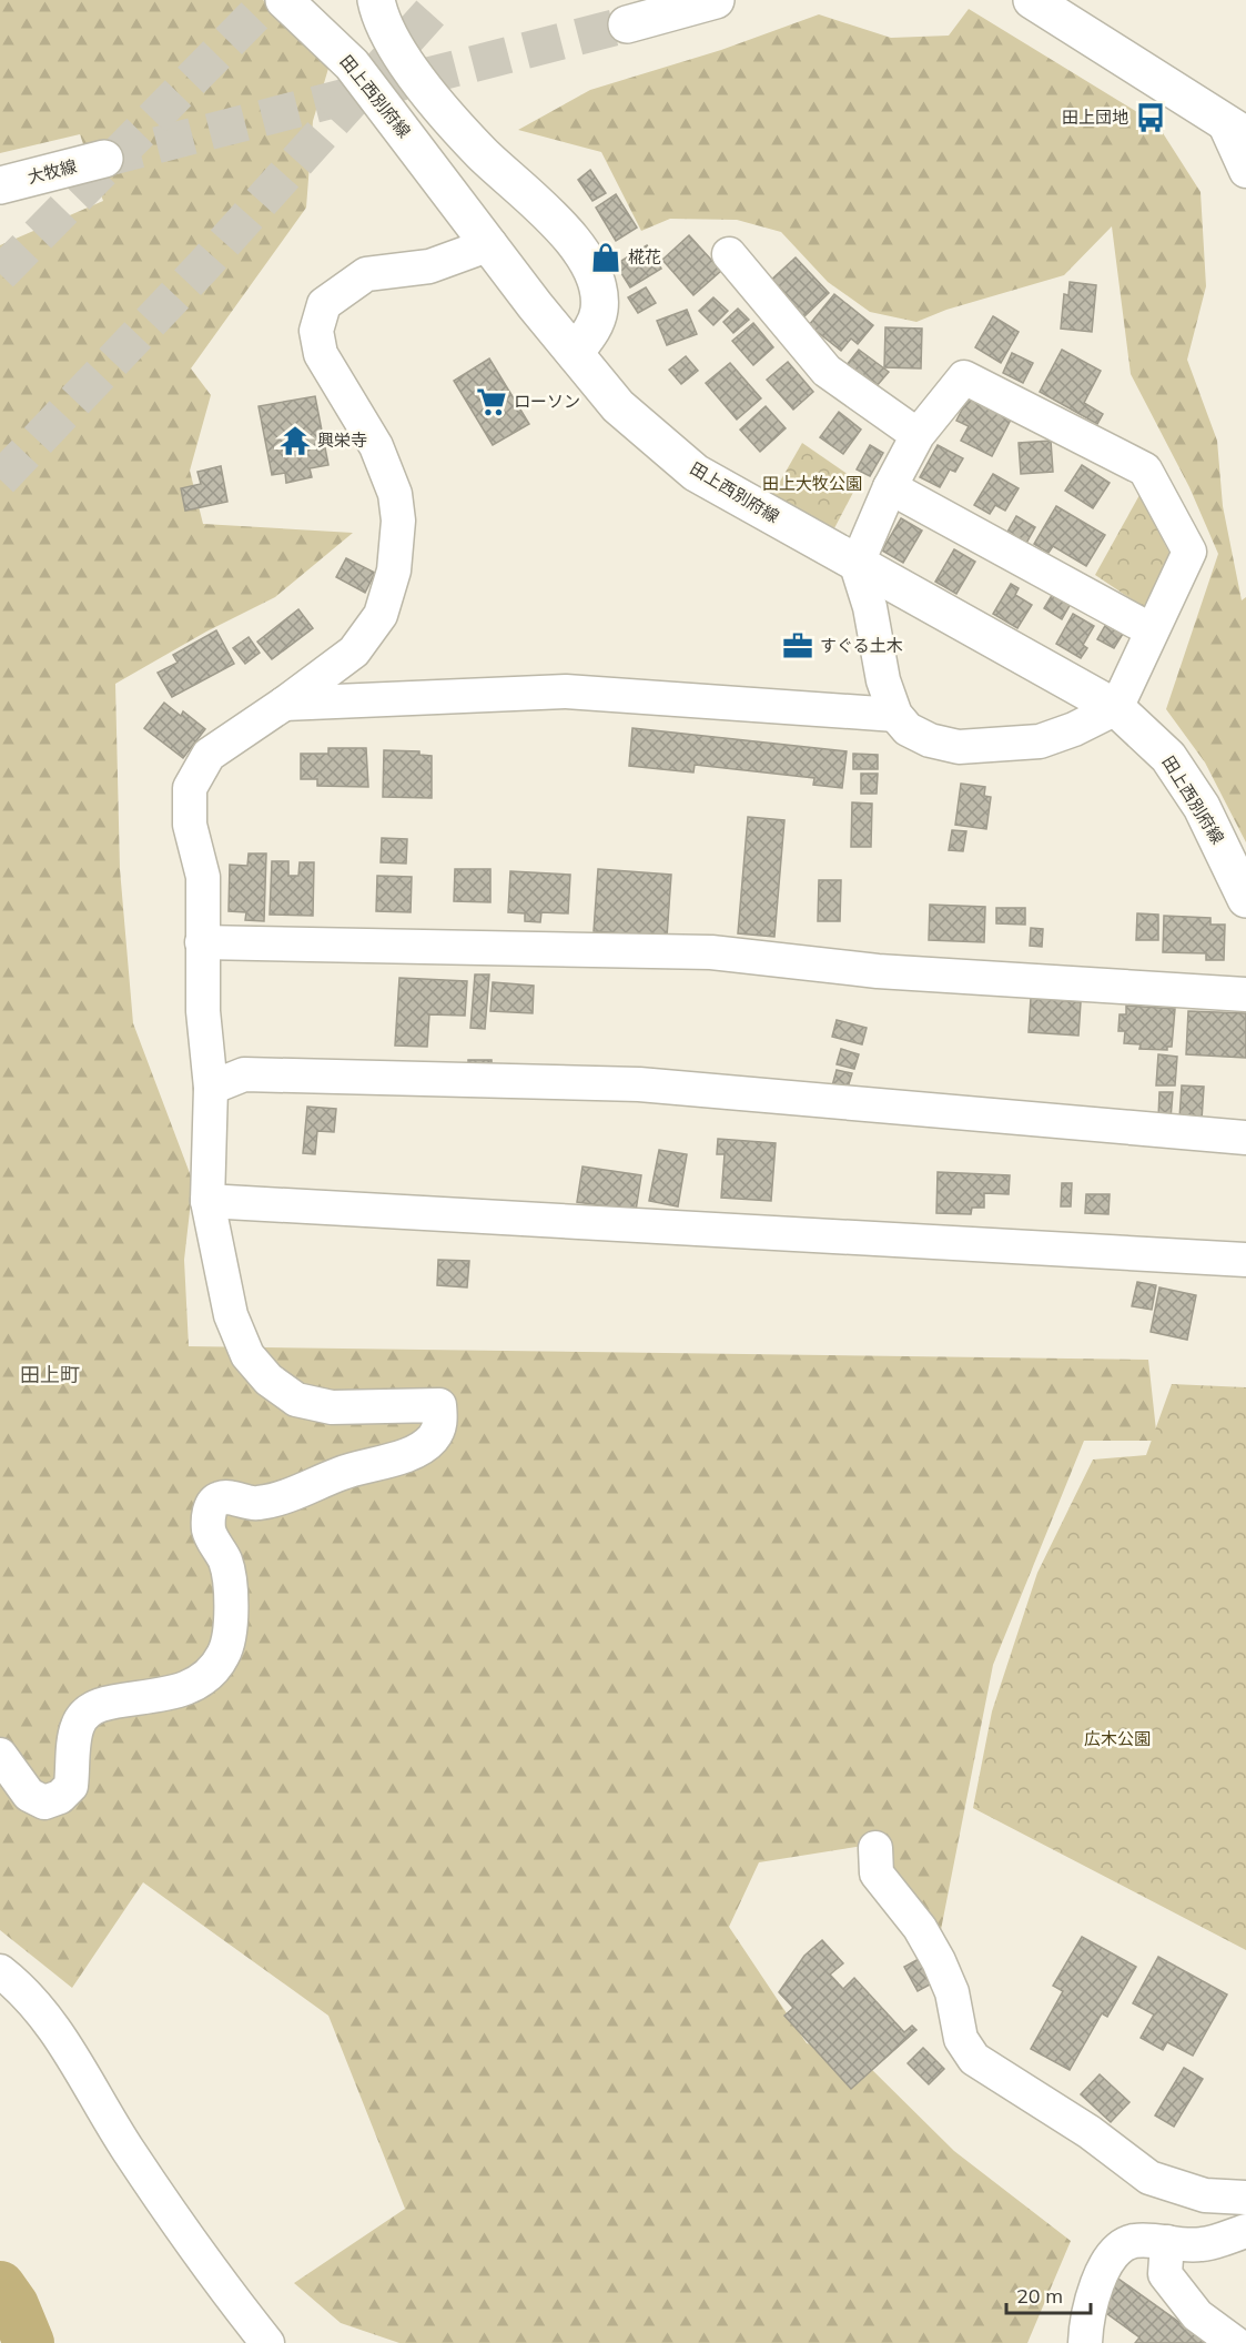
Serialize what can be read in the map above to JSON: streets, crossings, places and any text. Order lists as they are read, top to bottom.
{
  "streets": {
    "street": ["田上西別府線", "大牧線"]
  },
  "districts": ["田上町"],
  "parks": ["田上大牧公園", "広木公園"],
  "places": {
    "bus stop": ["田上団地"],
    "shop": ["椛花"],
    "supermarket": ["ローソン"],
    "temple": ["興栄寺"],
    "office": ["すぐる土木"]
  },
  "scale_bar": "20 m"
}
